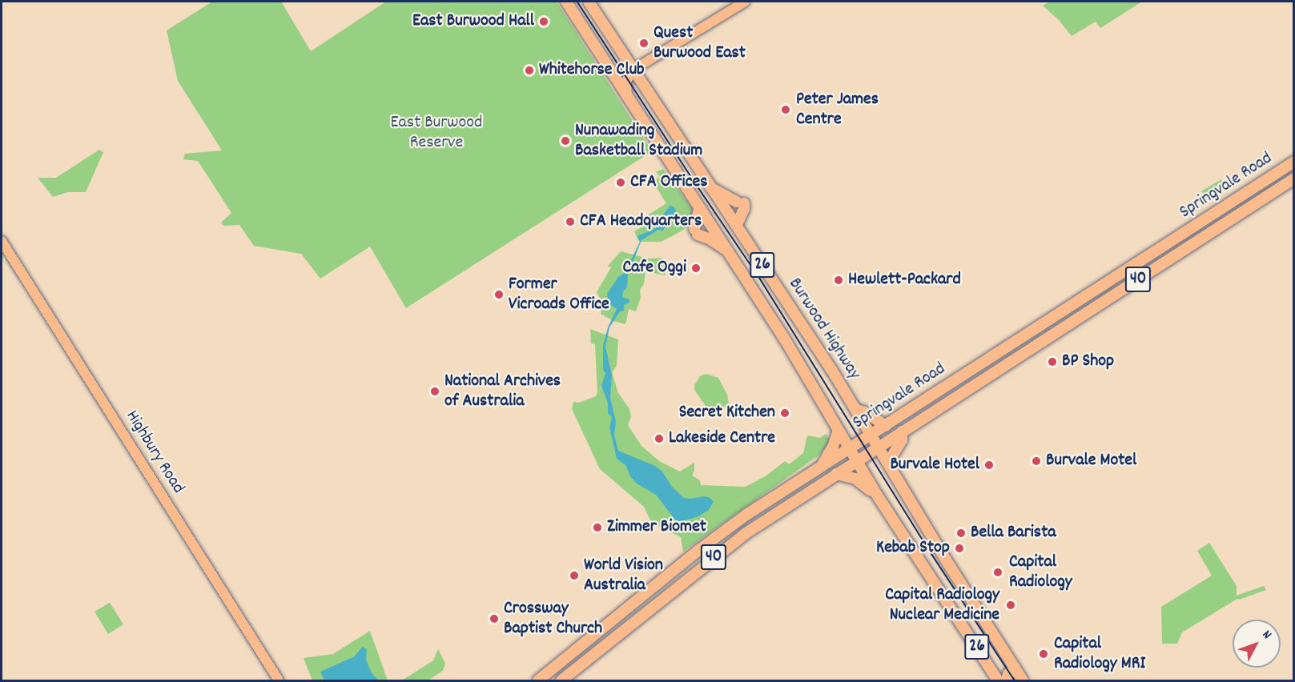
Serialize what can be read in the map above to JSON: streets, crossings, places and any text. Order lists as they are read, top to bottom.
{
  "streets": {
    "highway": [
      "Springvale Road",
      "26",
      "40",
      "Burwood Highway"
    ],
    "main road": ["Highbury Road"]
  },
  "crossings": [
    ["Springvale Road", "26"],
    ["Springvale Road", "Burwood Highway"]
  ],
  "parks": ["East Burwood Reserve"],
  "places": [
    "East Burwood Hall",
    "Quest Burwood East",
    "Whitehorse Club",
    "Peter James Centre",
    "Nunawading Basketball Stadium",
    "CFA Offices",
    "CFA Headquarters",
    "Cafe Oggi",
    "Hewlett-Packard",
    "Former Vicroads Office",
    "BP Shop",
    "National Archives of Australia",
    "Secret Kitchen",
    "Lakeside Centre",
    "Burvale Motel",
    "Burvale Hotel",
    "Zimmer Biomet",
    "Bella Barista",
    "Kebab Stop",
    "Capital Radiology",
    "World Vision Australia",
    "Capital Radiology Nuclear Medicine",
    "Crossway Baptist Church",
    "Capital Radiology MRI"
  ],
  "north": "top right"
}
